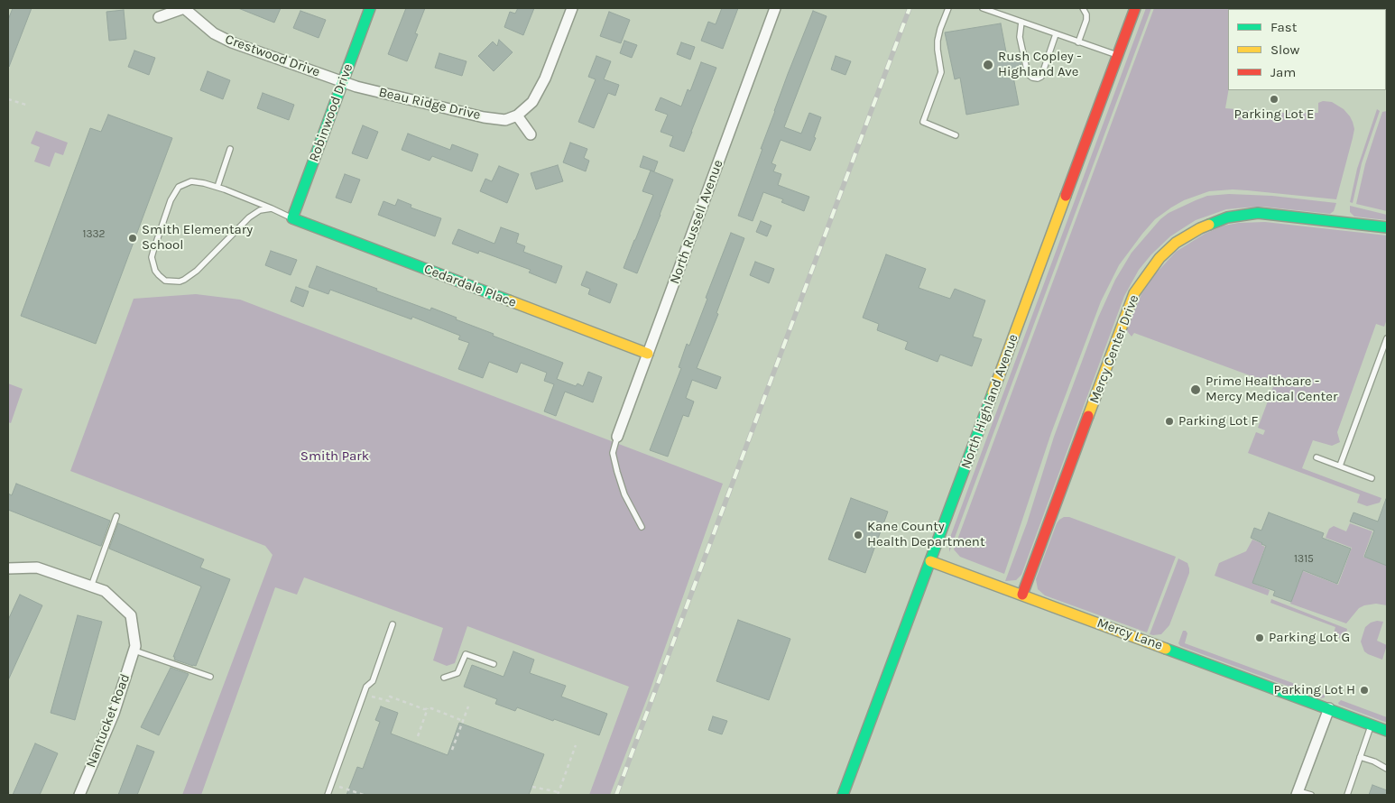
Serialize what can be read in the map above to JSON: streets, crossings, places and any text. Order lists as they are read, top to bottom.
{
  "streets": {
    "street": [
      "Crestwood Drive",
      "Beau Ridge Drive",
      "Robinwood Drive",
      "North Russell Avenue",
      "Cedardale Place",
      "Mercy Center Drive",
      "North Highland Avenue",
      "Mercy Lane",
      "Nantucket Road"
    ]
  },
  "crossings": [
    ["Crestwood Drive", "Beau Ridge Drive"],
    ["Crestwood Drive", "Robinwood Drive"],
    ["Beau Ridge Drive", "Robinwood Drive"],
    ["Robinwood Drive", "Cedardale Place"],
    ["North Russell Avenue", "Cedardale Place"],
    ["Mercy Center Drive", "Mercy Lane"],
    ["North Highland Avenue", "Mercy Lane"]
  ],
  "parks": ["Smith Park"],
  "places": [
    "Rush Copley - Highland Ave",
    "Parking Lot E",
    "Smith Elementary School",
    "Prime Healthcare - Mercy Medical Center",
    "Parking Lot F",
    "Kane County Health Department",
    "Parking Lot G",
    "Parking Lot H"
  ],
  "house_numbers": ["1332", "1315"],
  "legend": ["Fast", "Slow", "Jam"]
}
